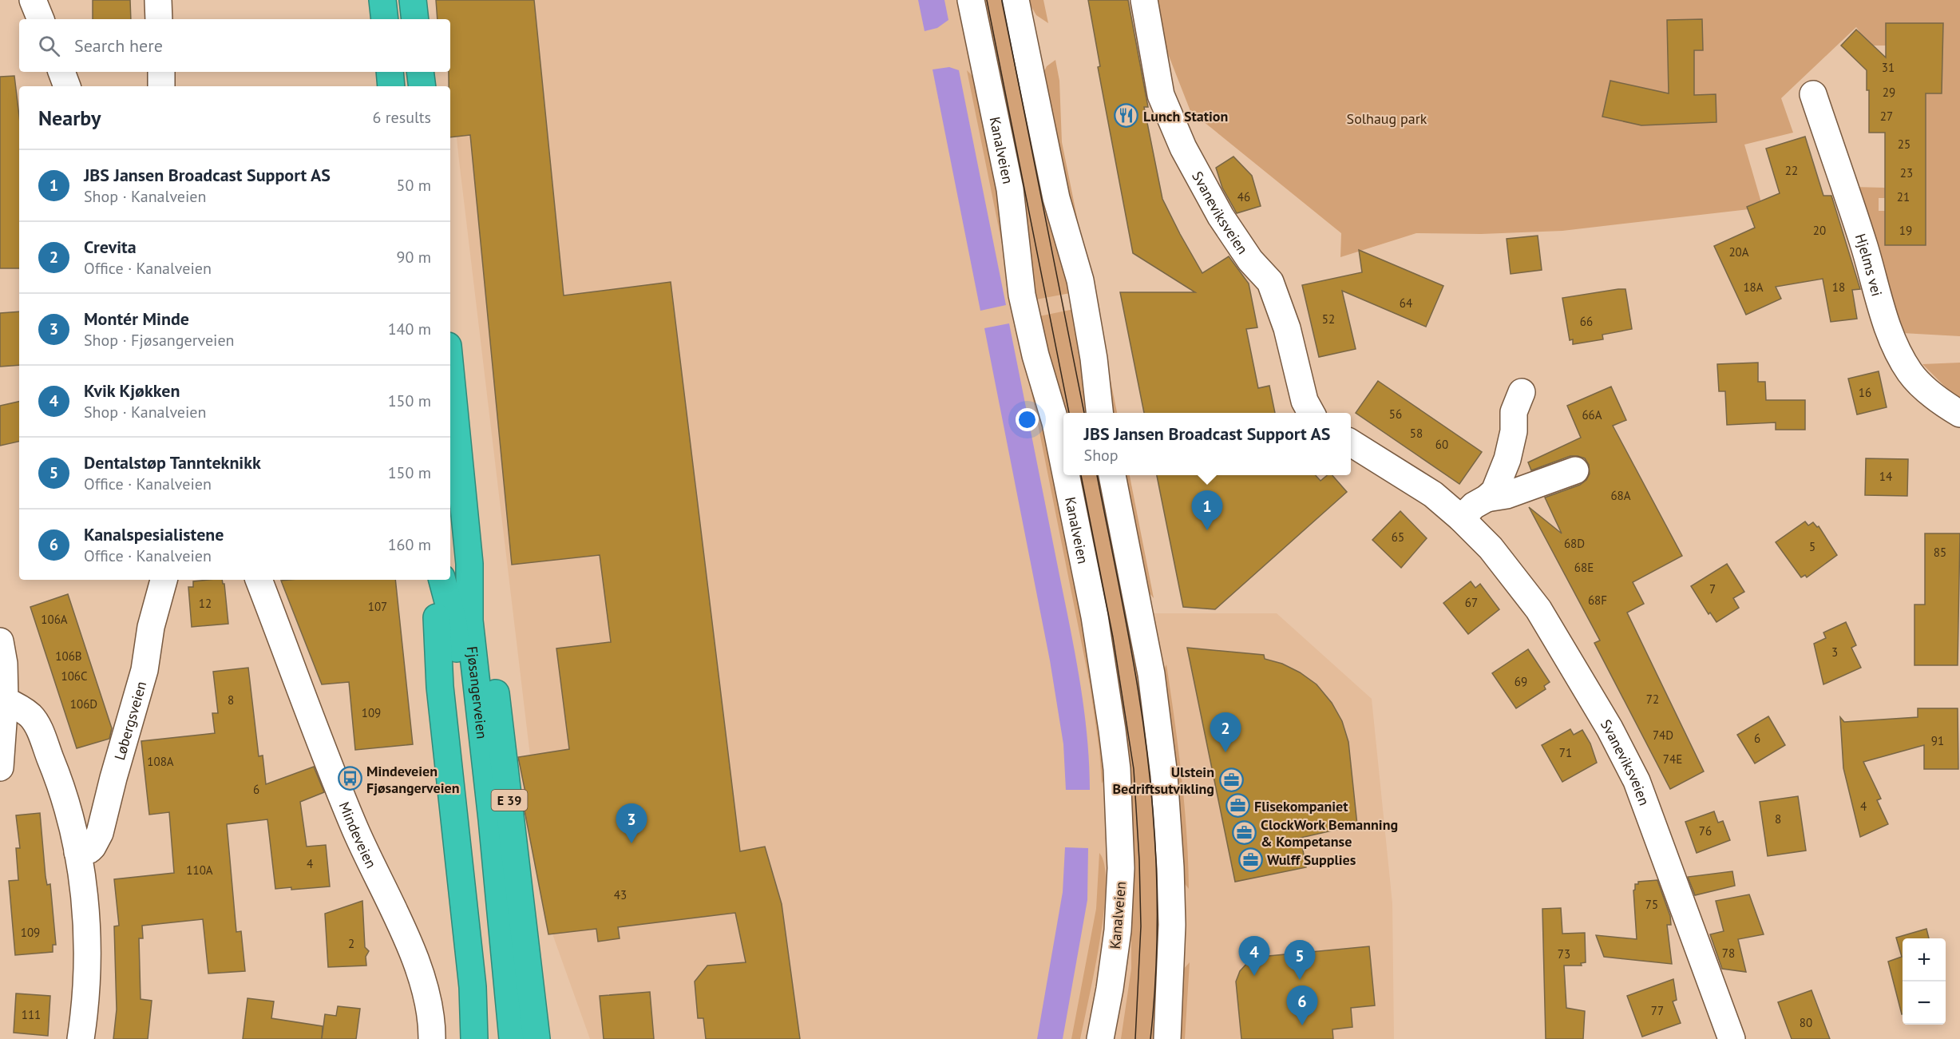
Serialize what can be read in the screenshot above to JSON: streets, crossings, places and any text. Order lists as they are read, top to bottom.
{
  "streets": {
    "highway": ["Fjøsangerveien", "E 39"],
    "street": [
      "Kanalveien",
      "Svaneviksveien",
      "Hjelms vei",
      "Løbergsveien",
      "Mindeveien"
    ]
  },
  "crossings": [
    ["Fjøsangerveien", "E 39"]
  ],
  "parks": ["Solhaug park"],
  "places": {
    "restaurant": ["Lunch Station"],
    "bus stop": ["Mindeveien Fjøsangerveien"],
    "office": [
      "Ulstein Bedriftsutvikling",
      "Flisekompaniet",
      "ClockWork Bemanning & Kompetanse",
      "Wulff Supplies"
    ]
  },
  "house_numbers": [
    "31",
    "29",
    "27",
    "25",
    "22",
    "23",
    "46",
    "21",
    "20",
    "19",
    "20A",
    "18A",
    "18",
    "64",
    "52",
    "66",
    "16",
    "56",
    "66A",
    "58",
    "60",
    "14",
    "68A",
    "65",
    "68D",
    "5",
    "85",
    "68E",
    "7",
    "68F",
    "67",
    "12",
    "107",
    "106A",
    "3",
    "106B",
    "106C",
    "69",
    "72",
    "8",
    "106D",
    "109",
    "74D",
    "6",
    "91",
    "71",
    "74E",
    "108A",
    "6",
    "4",
    "8",
    "76",
    "4",
    "110A",
    "43",
    "75",
    "109",
    "2",
    "78",
    "73",
    "77",
    "111",
    "80"
  ],
  "page": {
    "search": "Search here",
    "heading": ["Nearby", "6 results"],
    "list": [
      {
        "mark": "1",
        "name": "JBS Jansen Broadcast Support AS",
        "note": "Shop · Kanalveien",
        "value": "50 m"
      },
      {
        "mark": "2",
        "name": "Crevita",
        "note": "Office · Kanalveien",
        "value": "90 m"
      },
      {
        "mark": "3",
        "name": "Montér Minde",
        "note": "Shop · Fjøsangerveien",
        "value": "140 m"
      },
      {
        "mark": "4",
        "name": "Kvik Kjøkken",
        "note": "Shop · Kanalveien",
        "value": "150 m"
      },
      {
        "mark": "5",
        "name": "Dentalstøp Tannteknikk",
        "note": "Office · Kanalveien",
        "value": "150 m"
      },
      {
        "mark": "6",
        "name": "Kanalspesialistene",
        "note": "Office · Kanalveien",
        "value": "160 m"
      }
    ],
    "popup": ["JBS Jansen Broadcast Support AS", "Shop"],
    "pins": [
      "1",
      "2",
      "3",
      "4",
      "5",
      "6"
    ],
    "map_buttons": ["+", "−"]
  }
}
